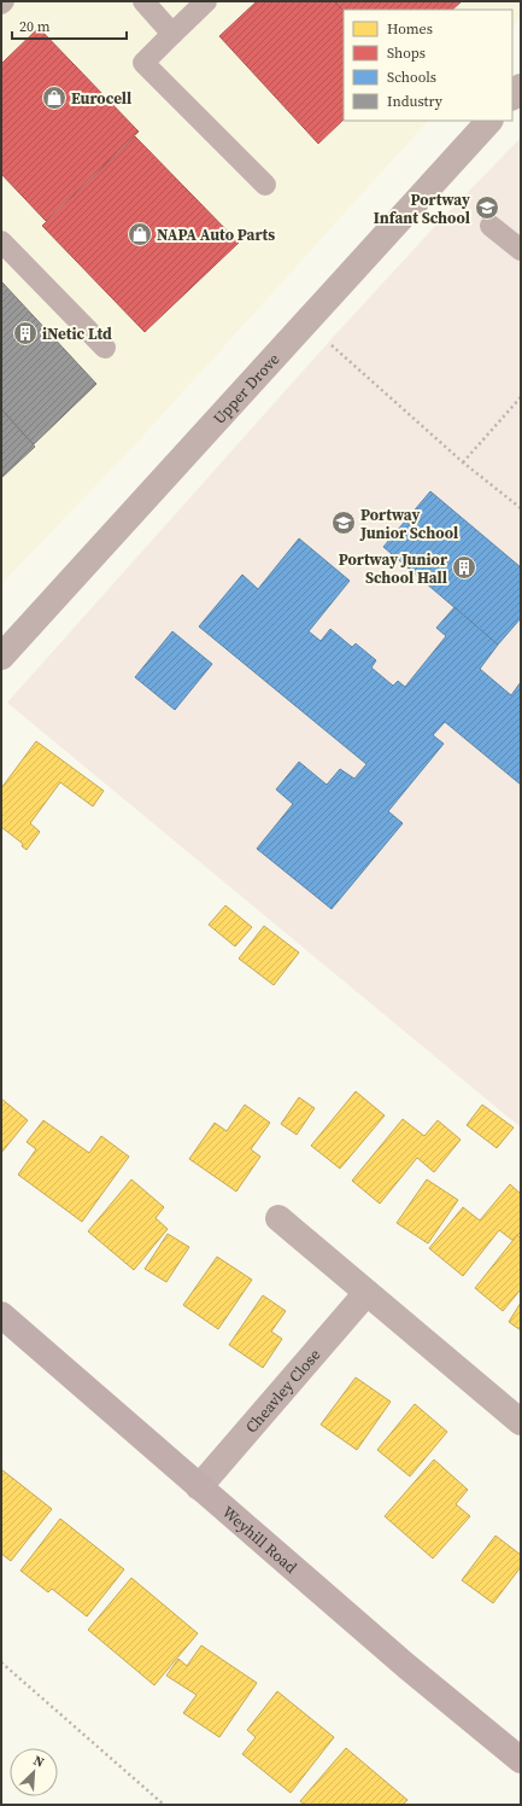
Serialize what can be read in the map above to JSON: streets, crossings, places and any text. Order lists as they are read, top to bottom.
{
  "streets": {
    "main road": ["Weyhill Road"],
    "street": ["Upper Drove", "Cheavley Close"]
  },
  "crossings": [
    ["Cheavley Close", "Weyhill Road"]
  ],
  "places": {
    "shop": ["Eurocell", "NAPA Auto Parts"],
    "school or university": ["Portway Infant School", "Portway Junior School"],
    "building": ["iNetic Ltd", "Portway Junior School Hall"]
  },
  "legend": [
    "Homes",
    "Shops",
    "Schools",
    "Industry"
  ],
  "scale_bar": "20 m",
  "north": "top right"
}
